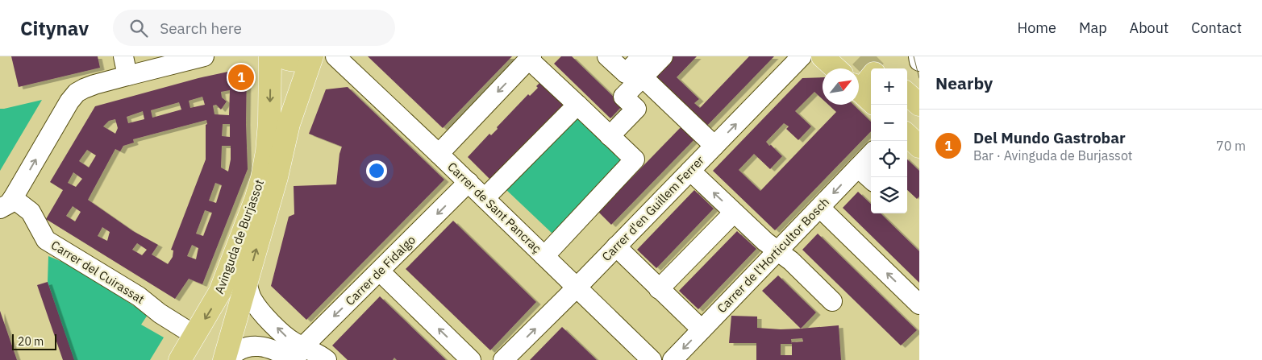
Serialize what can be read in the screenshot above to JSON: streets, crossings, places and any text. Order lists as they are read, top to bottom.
{
  "streets": {
    "main road": ["Avinguda de Burjassot"],
    "street": [
      "Carrer de Sant Pancraç",
      "Carrer d'en Guillem Ferrer",
      "Carrer de l'Horticultor Bosch",
      "Carrer de Fidalgo",
      "Carrer del Cuirassat"
    ]
  },
  "crossings": [
    ["Carrer de Sant Pancraç", "Carrer d'en Guillem Ferrer"],
    ["Carrer de Sant Pancraç", "Carrer de Fidalgo"],
    ["Avinguda de Burjassot", "Carrer del Cuirassat"]
  ],
  "one_way": ["Carrer d'en Guillem Ferrer", "Carrer de Fidalgo"],
  "scale_bar": "20 m",
  "north": "top right",
  "page": {
    "header": "Citynav",
    "search": "Search here",
    "nav": [
      "Home",
      "Map",
      "About",
      "Contact"
    ],
    "heading": "Nearby",
    "pins": "1",
    "map_buttons": ["+", "−"],
    "list": [
      {
        "mark": "1",
        "name": "Del Mundo Gastrobar",
        "note": "Bar · Avinguda de Burjassot",
        "value": "70 m"
      }
    ],
    "scale": "20 m"
  }
}
